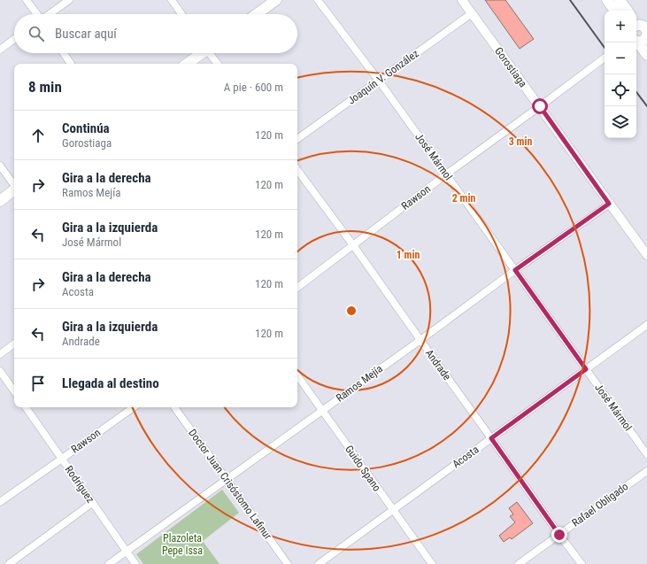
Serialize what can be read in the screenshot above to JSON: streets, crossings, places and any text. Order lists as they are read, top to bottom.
{
  "streets": {
    "street": [
      "Gorostiaga",
      "Joaquín V. González",
      "José Mármol",
      "Rawson",
      "Andrade",
      "Ramos Mejía",
      "Acosta",
      "Guido Spano",
      "Rodríguez",
      "Doctor Juan Crisóstomo Lafinur",
      "Rafael Obligado"
    ]
  },
  "crossings": [
    ["Gorostiaga", "Joaquín V. González"],
    ["Gorostiaga", "Rawson"],
    ["Gorostiaga", "Ramos Mejía"],
    ["Joaquín V. González", "José Mármol"],
    ["José Mármol", "Rawson"],
    ["José Mármol", "Ramos Mejía"],
    ["José Mármol", "Acosta"],
    ["Rawson", "Andrade"],
    ["Rawson", "Rodríguez"],
    ["Andrade", "Ramos Mejía"],
    ["Andrade", "Acosta"],
    ["Andrade", "Rafael Obligado"],
    ["Ramos Mejía", "Guido Spano"],
    ["Ramos Mejía", "Rodríguez"],
    ["Ramos Mejía", "Doctor Juan Crisóstomo Lafinur"],
    ["Acosta", "Guido Spano"]
  ],
  "parks": ["Plazoleta Pepe Issa"],
  "page": {
    "map_buttons": ["+", "−"],
    "search": "Buscar aquí",
    "heading": ["8 min", "A pie · 600 m"],
    "list": [
      ["Continúa", "Gorostiaga", "120 m"],
      ["Gira a la derecha", "Ramos Mejía", "120 m"],
      ["Gira a la izquierda", "José Mármol", "120 m"],
      ["Gira a la derecha", "Acosta", "120 m"],
      ["Gira a la izquierda", "Andrade", "120 m"],
      "Llegada al destino"
    ]
  },
  "rings": ["3 min", "2 min", "1 min"]
}
